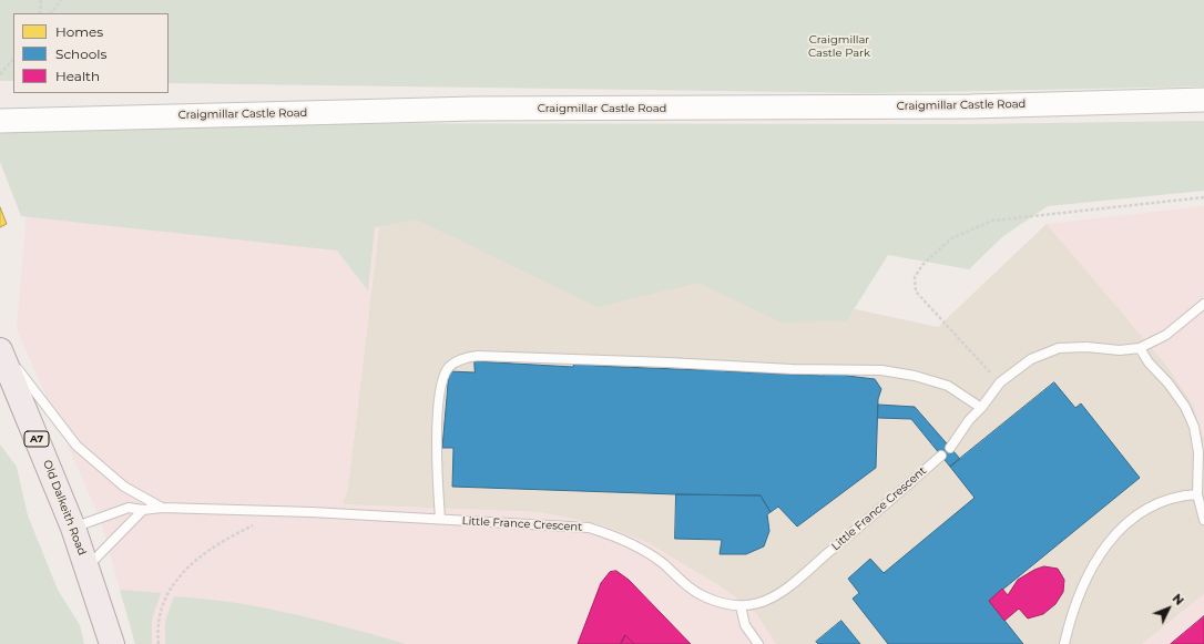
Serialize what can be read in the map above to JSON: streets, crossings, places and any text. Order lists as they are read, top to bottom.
{
  "streets": {
    "main road": ["A7", "Old Dalkeith Road"],
    "street": ["Craigmillar Castle Road"],
    "lane": ["Little France Crescent"]
  },
  "crossings": [
    ["Old Dalkeith Road", "Little France Crescent"]
  ],
  "parks": ["Craigmillar Castle Park"],
  "legend": ["Homes", "Schools", "Health"],
  "north": "top right"
}
